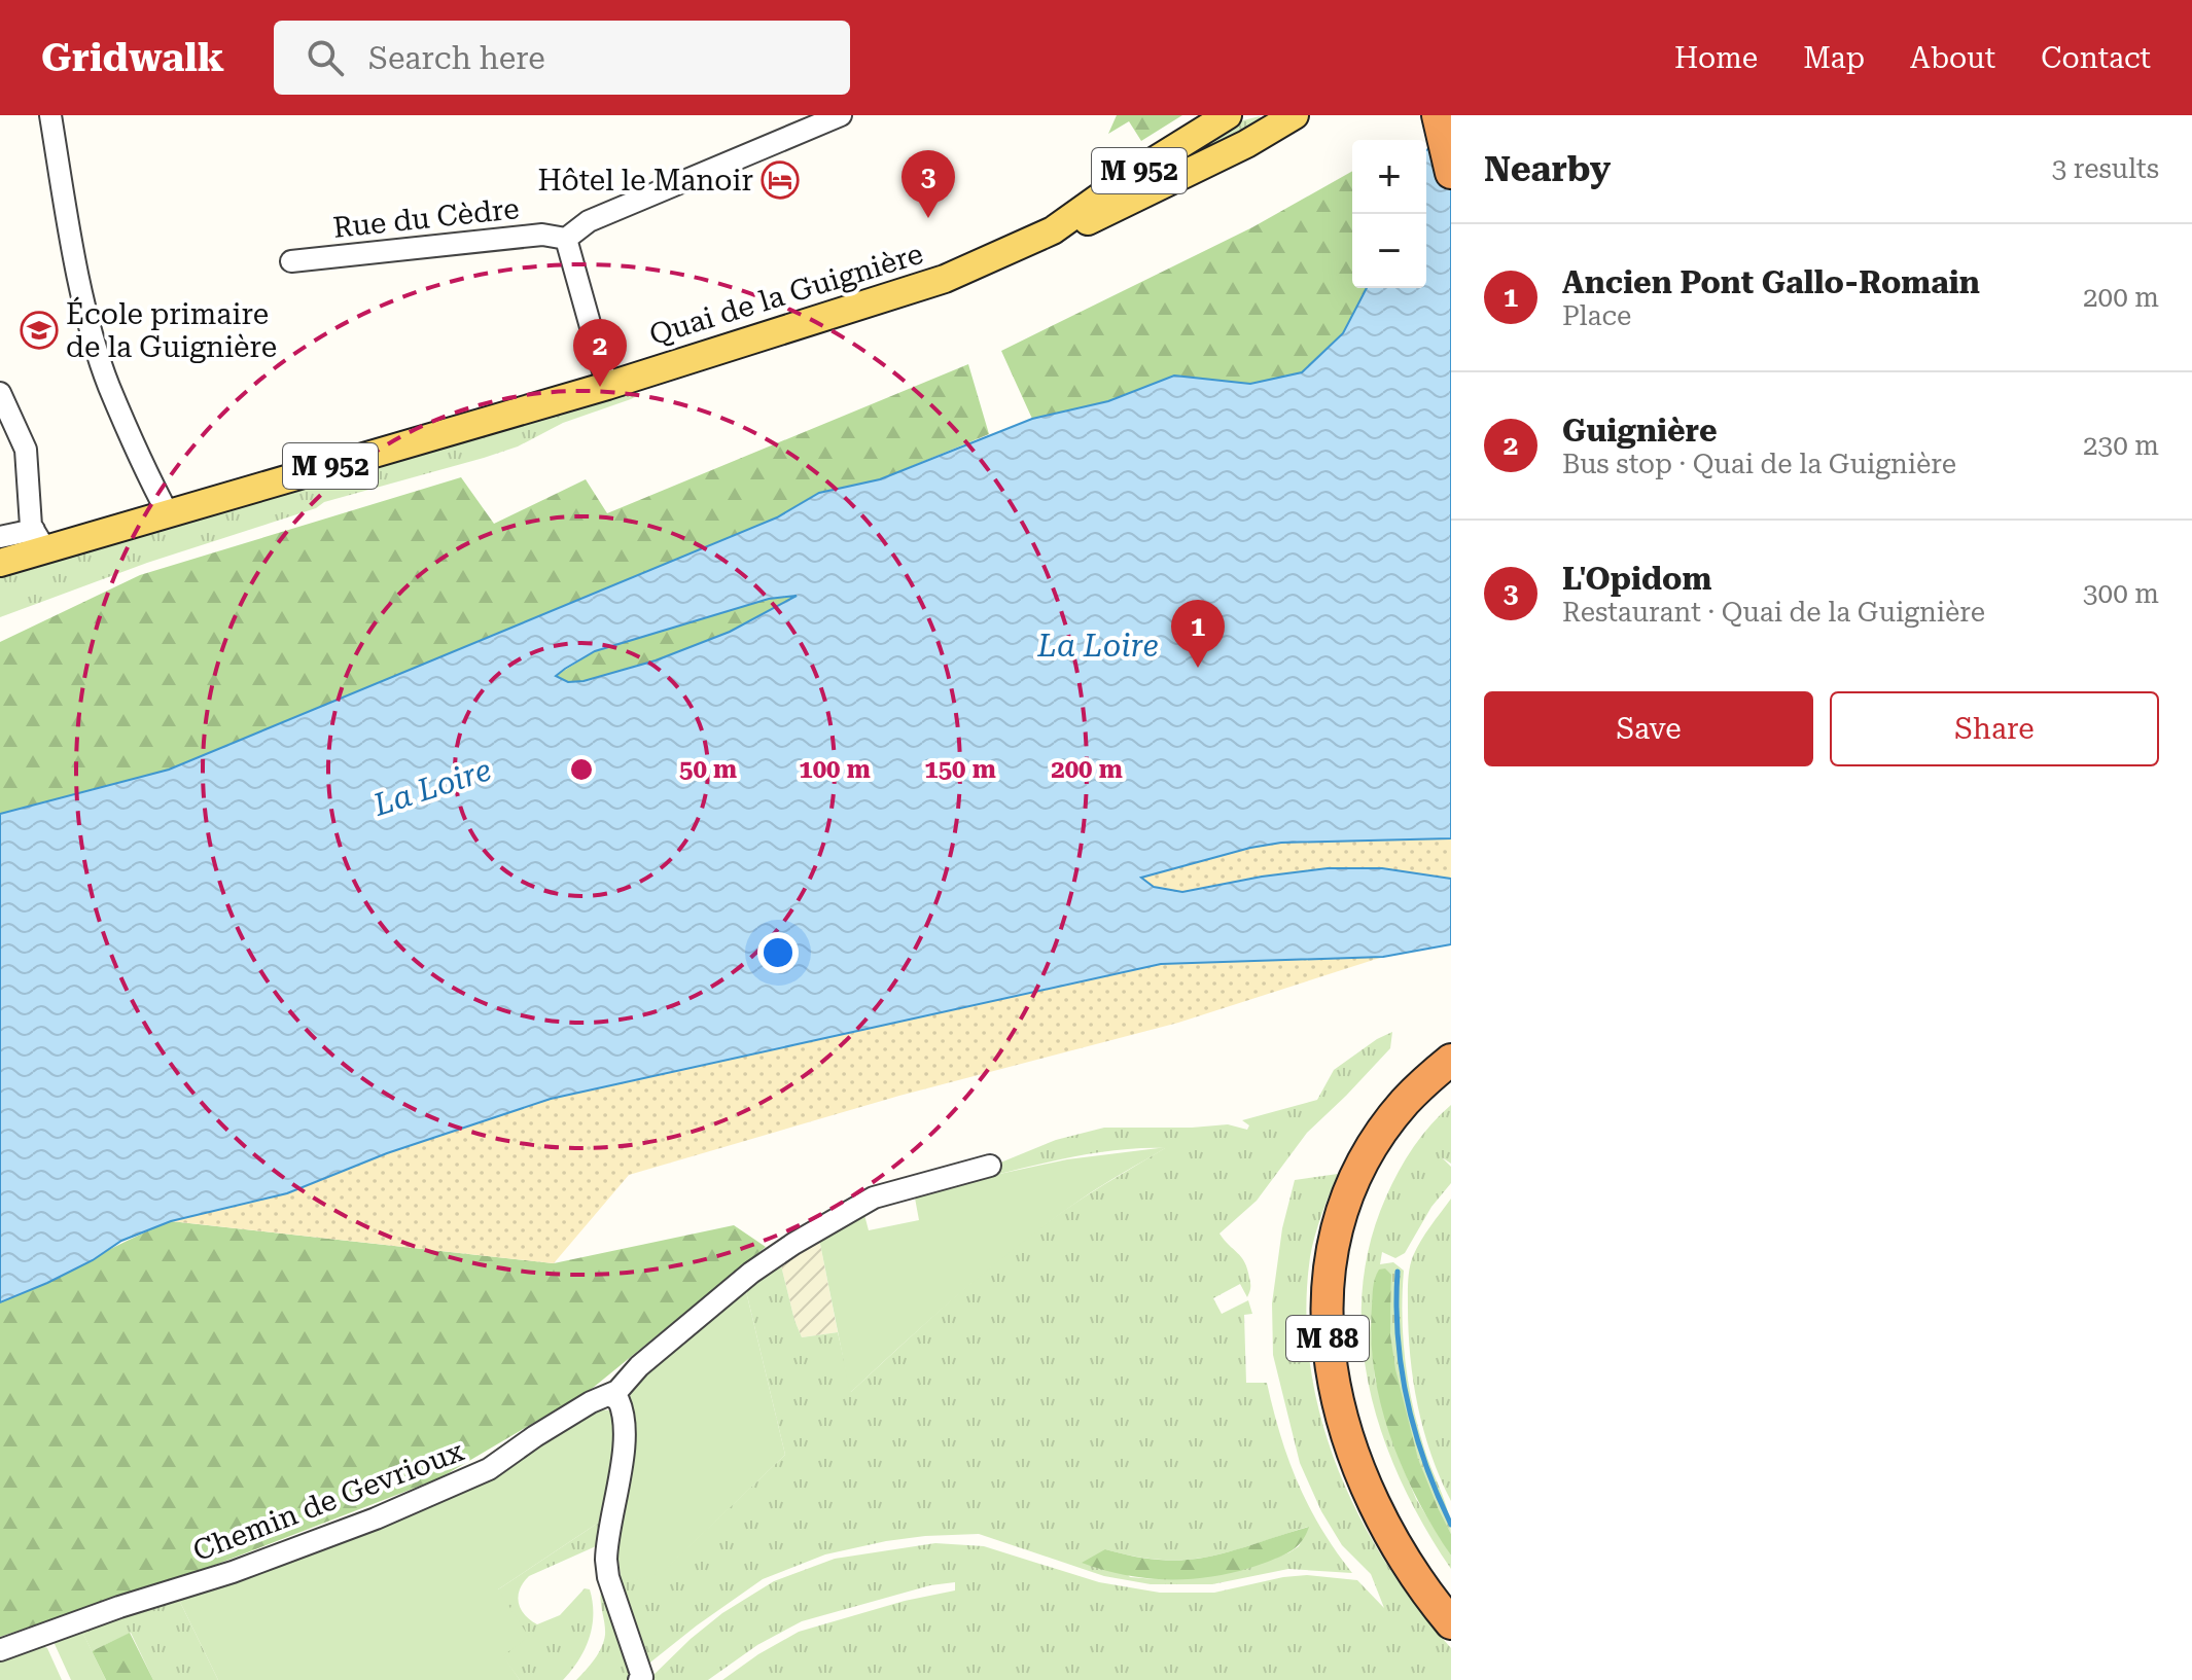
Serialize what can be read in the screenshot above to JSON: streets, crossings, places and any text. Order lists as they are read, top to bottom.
{
  "streets": {
    "highway": ["M 88"],
    "main road": ["M 952", "Quai de la Guignière"],
    "street": ["Rue du Cèdre", "Chemin de Gevrioux"]
  },
  "water": ["La Loire"],
  "places": {
    "hotel": ["Hôtel le Manoir"],
    "school or university": ["École primaire de la Guignière"]
  },
  "page": {
    "header": "Gridwalk",
    "search": "Search here",
    "nav": [
      "Home",
      "Map",
      "About",
      "Contact"
    ],
    "heading": ["Nearby", "3 results"],
    "map_buttons": ["+", "−"],
    "pins": ["3", "2", "1"],
    "list": [
      {
        "mark": "1",
        "name": "Ancien Pont Gallo-Romain",
        "note": "Place",
        "value": "200 m"
      },
      {
        "mark": "2",
        "name": "Guignière",
        "note": "Bus stop · Quai de la Guignière",
        "value": "230 m"
      },
      {
        "mark": "3",
        "name": "L'Opidom",
        "note": "Restaurant · Quai de la Guignière",
        "value": "300 m"
      }
    ],
    "buttons": ["Save", "Share"]
  },
  "rings": [
    "50 m",
    "100 m",
    "150 m",
    "200 m"
  ]
}
